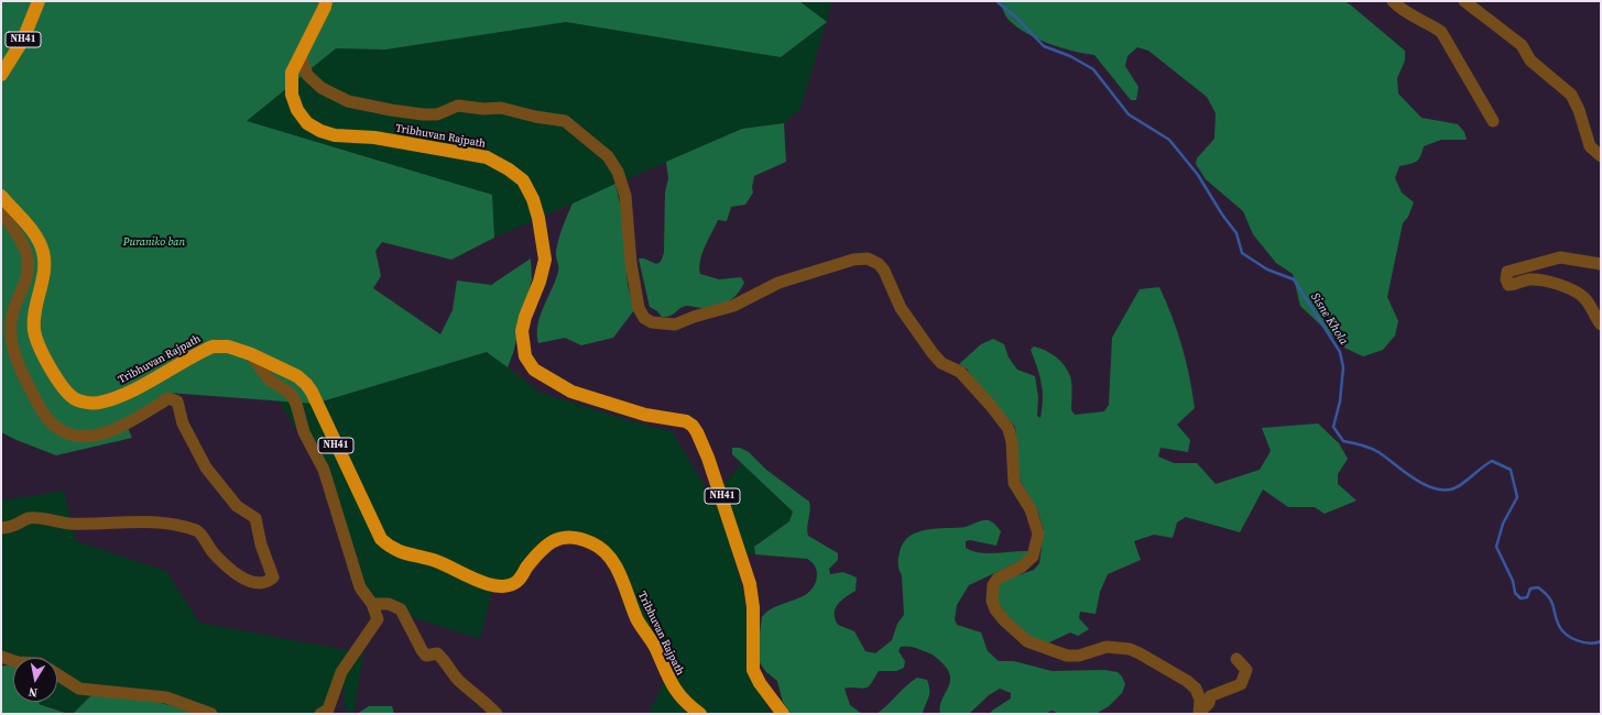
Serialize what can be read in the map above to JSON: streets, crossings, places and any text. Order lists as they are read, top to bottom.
{
  "streets": {
    "highway": ["NH41", "Tribhuvan Rajpath"]
  },
  "water": ["Sisne Khola"],
  "parks": ["Puraniko ban"],
  "north": "bottom"
}
